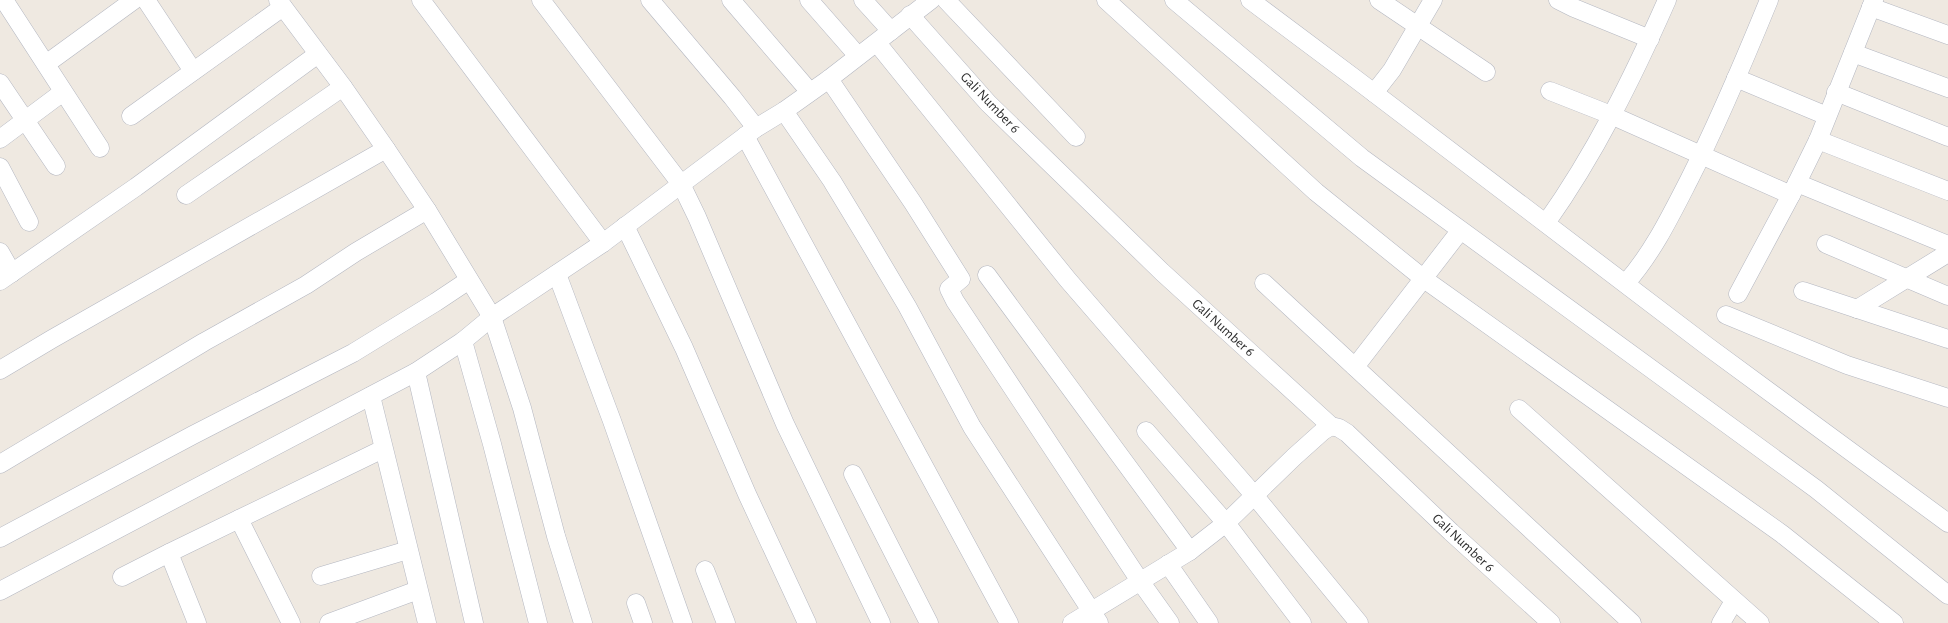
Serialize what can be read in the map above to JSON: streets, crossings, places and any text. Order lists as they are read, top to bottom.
{
  "streets": {
    "street": ["Gali Number 6"]
  }
}
